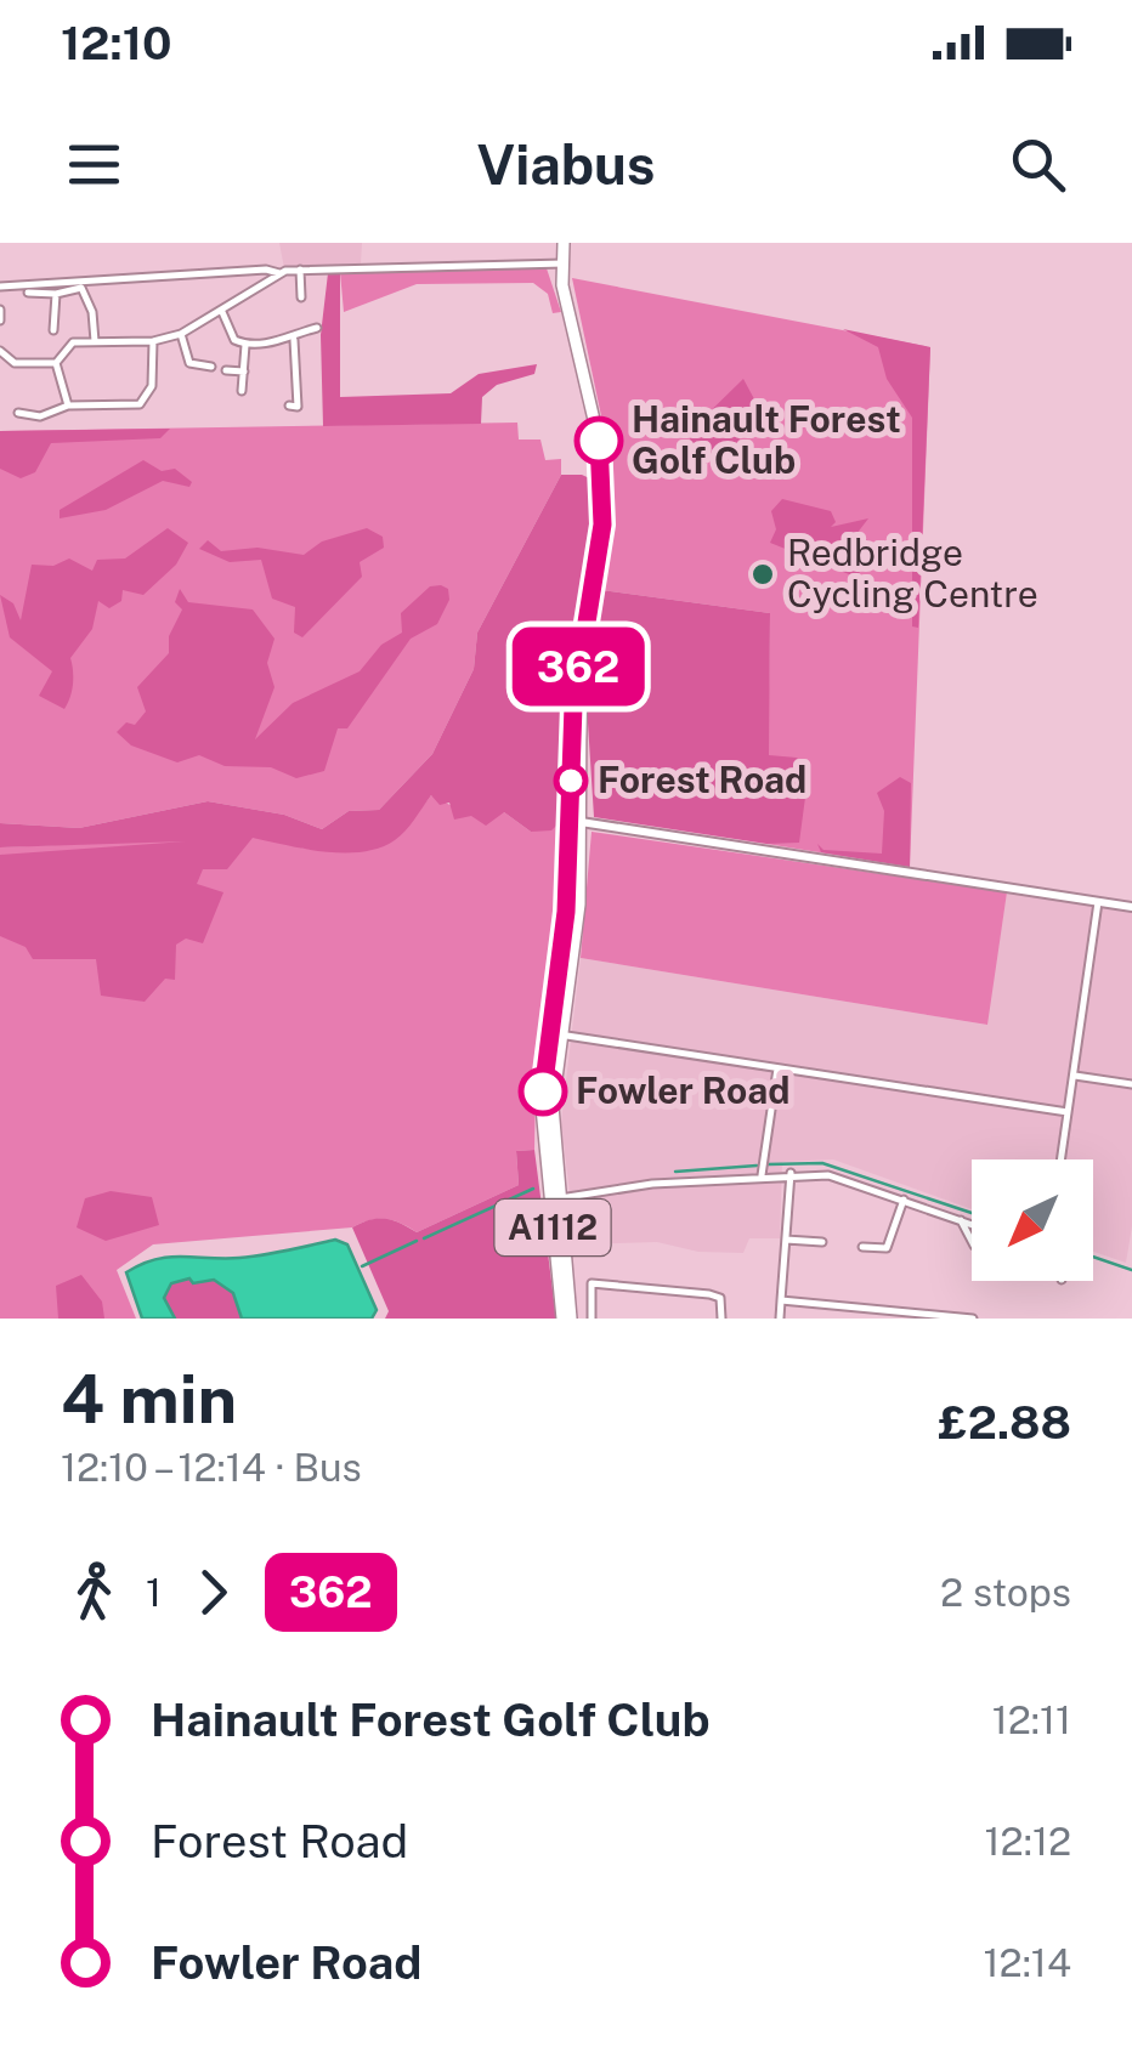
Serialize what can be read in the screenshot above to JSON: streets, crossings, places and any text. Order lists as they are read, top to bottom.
{
  "streets": {
    "main road": ["A1112"]
  },
  "places": [
    "Hainault Forest Golf Club",
    "Redbridge Cycling Centre",
    "Forest Road",
    "Fowler Road"
  ],
  "lines": ["bus line 362"],
  "north": "bottom left",
  "page": {
    "status": "12:10",
    "header": "Viabus",
    "on_map": "362",
    "heading": ["4 min", "12:10 – 12:14 · Bus", "£2.88"],
    "legs": ["1", "362", "2 stops"],
    "list": [
      {
        "name": "Hainault Forest Golf Club",
        "value": "12:11"
      },
      {
        "name": "Forest Road",
        "value": "12:12"
      },
      {
        "name": "Fowler Road",
        "value": "12:14"
      }
    ]
  }
}
